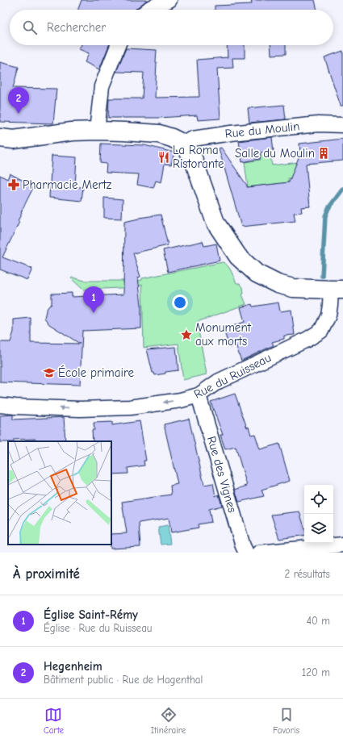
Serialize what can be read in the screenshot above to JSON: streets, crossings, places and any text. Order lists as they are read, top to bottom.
{
  "streets": {
    "street": ["Rue du Moulin", "Rue du Ruisseau", "Rue des Vignes"]
  },
  "crossings": [
    ["Rue du Ruisseau", "Rue des Vignes"]
  ],
  "one_way": ["Rue du Ruisseau"],
  "places": {
    "building": ["Salle du Moulin"],
    "restaurant": ["La Roma Ristorante"],
    "pharmacy": ["Pharmacie Mertz"],
    "place": ["Monument aux morts"],
    "school or university": ["École primaire"]
  },
  "page": {
    "search": "Rechercher",
    "pins": ["2", "1"],
    "heading": ["À proximité", "2 résultats"],
    "list": [
      {
        "mark": "1",
        "name": "Église Saint-Rémy",
        "note": "Église · Rue du Ruisseau",
        "value": "40 m"
      },
      {
        "mark": "2",
        "name": "Hegenheim",
        "note": "Bâtiment public · Rue de Hagenthal",
        "value": "120 m"
      }
    ],
    "nav": ["Carte", "Itinéraire", "Favoris"]
  }
}
